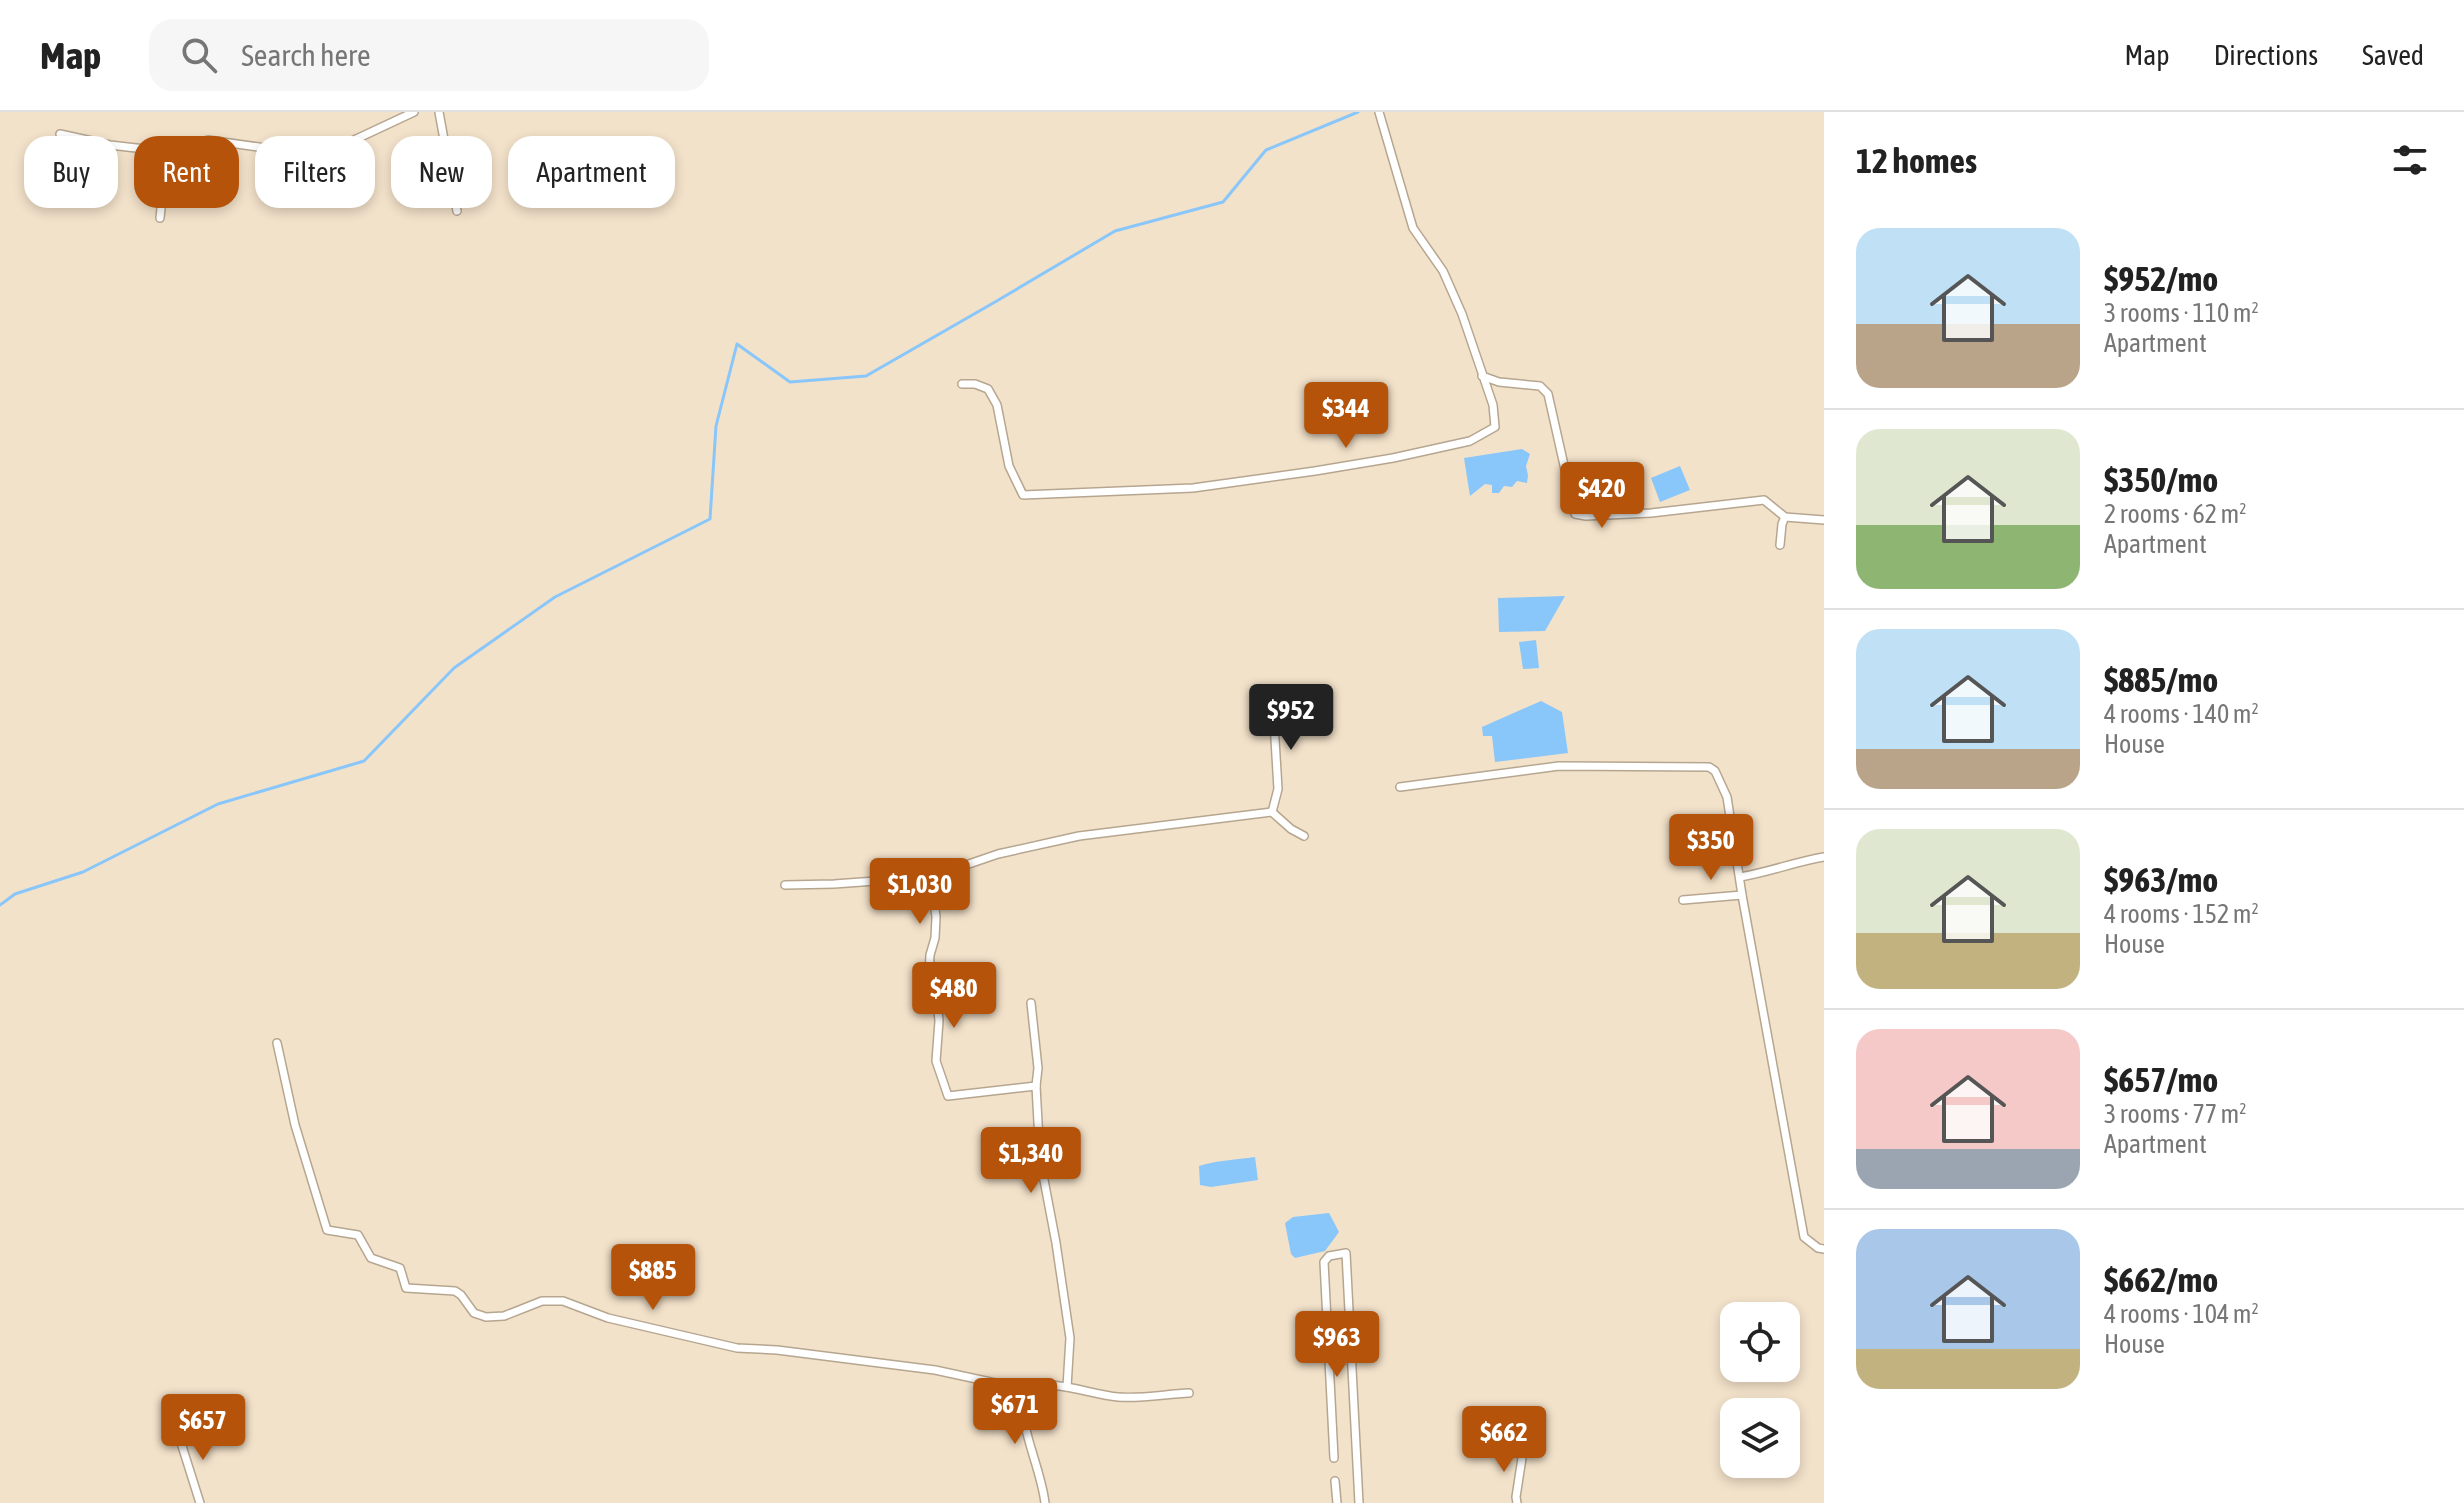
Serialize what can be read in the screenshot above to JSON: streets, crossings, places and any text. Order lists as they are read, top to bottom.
{
  "page": {
    "header": "Map",
    "search": "Search here",
    "nav": ["Map", "Directions", "Saved"],
    "heading": "12 homes",
    "chip": [
      "Buy",
      "Rent",
      "Filters",
      "New",
      "Apartment"
    ],
    "list": [
      {
        "name": "$952/mo",
        "note": "3 rooms · 110 m² · Apartment"
      },
      {
        "name": "$350/mo",
        "note": "2 rooms · 62 m² · Apartment"
      },
      {
        "name": "$885/mo",
        "note": "4 rooms · 140 m² · House"
      },
      {
        "name": "$963/mo",
        "note": "4 rooms · 152 m² · House"
      },
      {
        "name": "$657/mo",
        "note": "3 rooms · 77 m² · Apartment"
      },
      {
        "name": "$662/mo",
        "note": "4 rooms · 104 m² · House"
      }
    ],
    "price": [
      "$344",
      "$420",
      "$952",
      "$350",
      "$1,030",
      "$480",
      "$1,340",
      "$885",
      "$963",
      "$671",
      "$657",
      "$662"
    ]
  }
}
